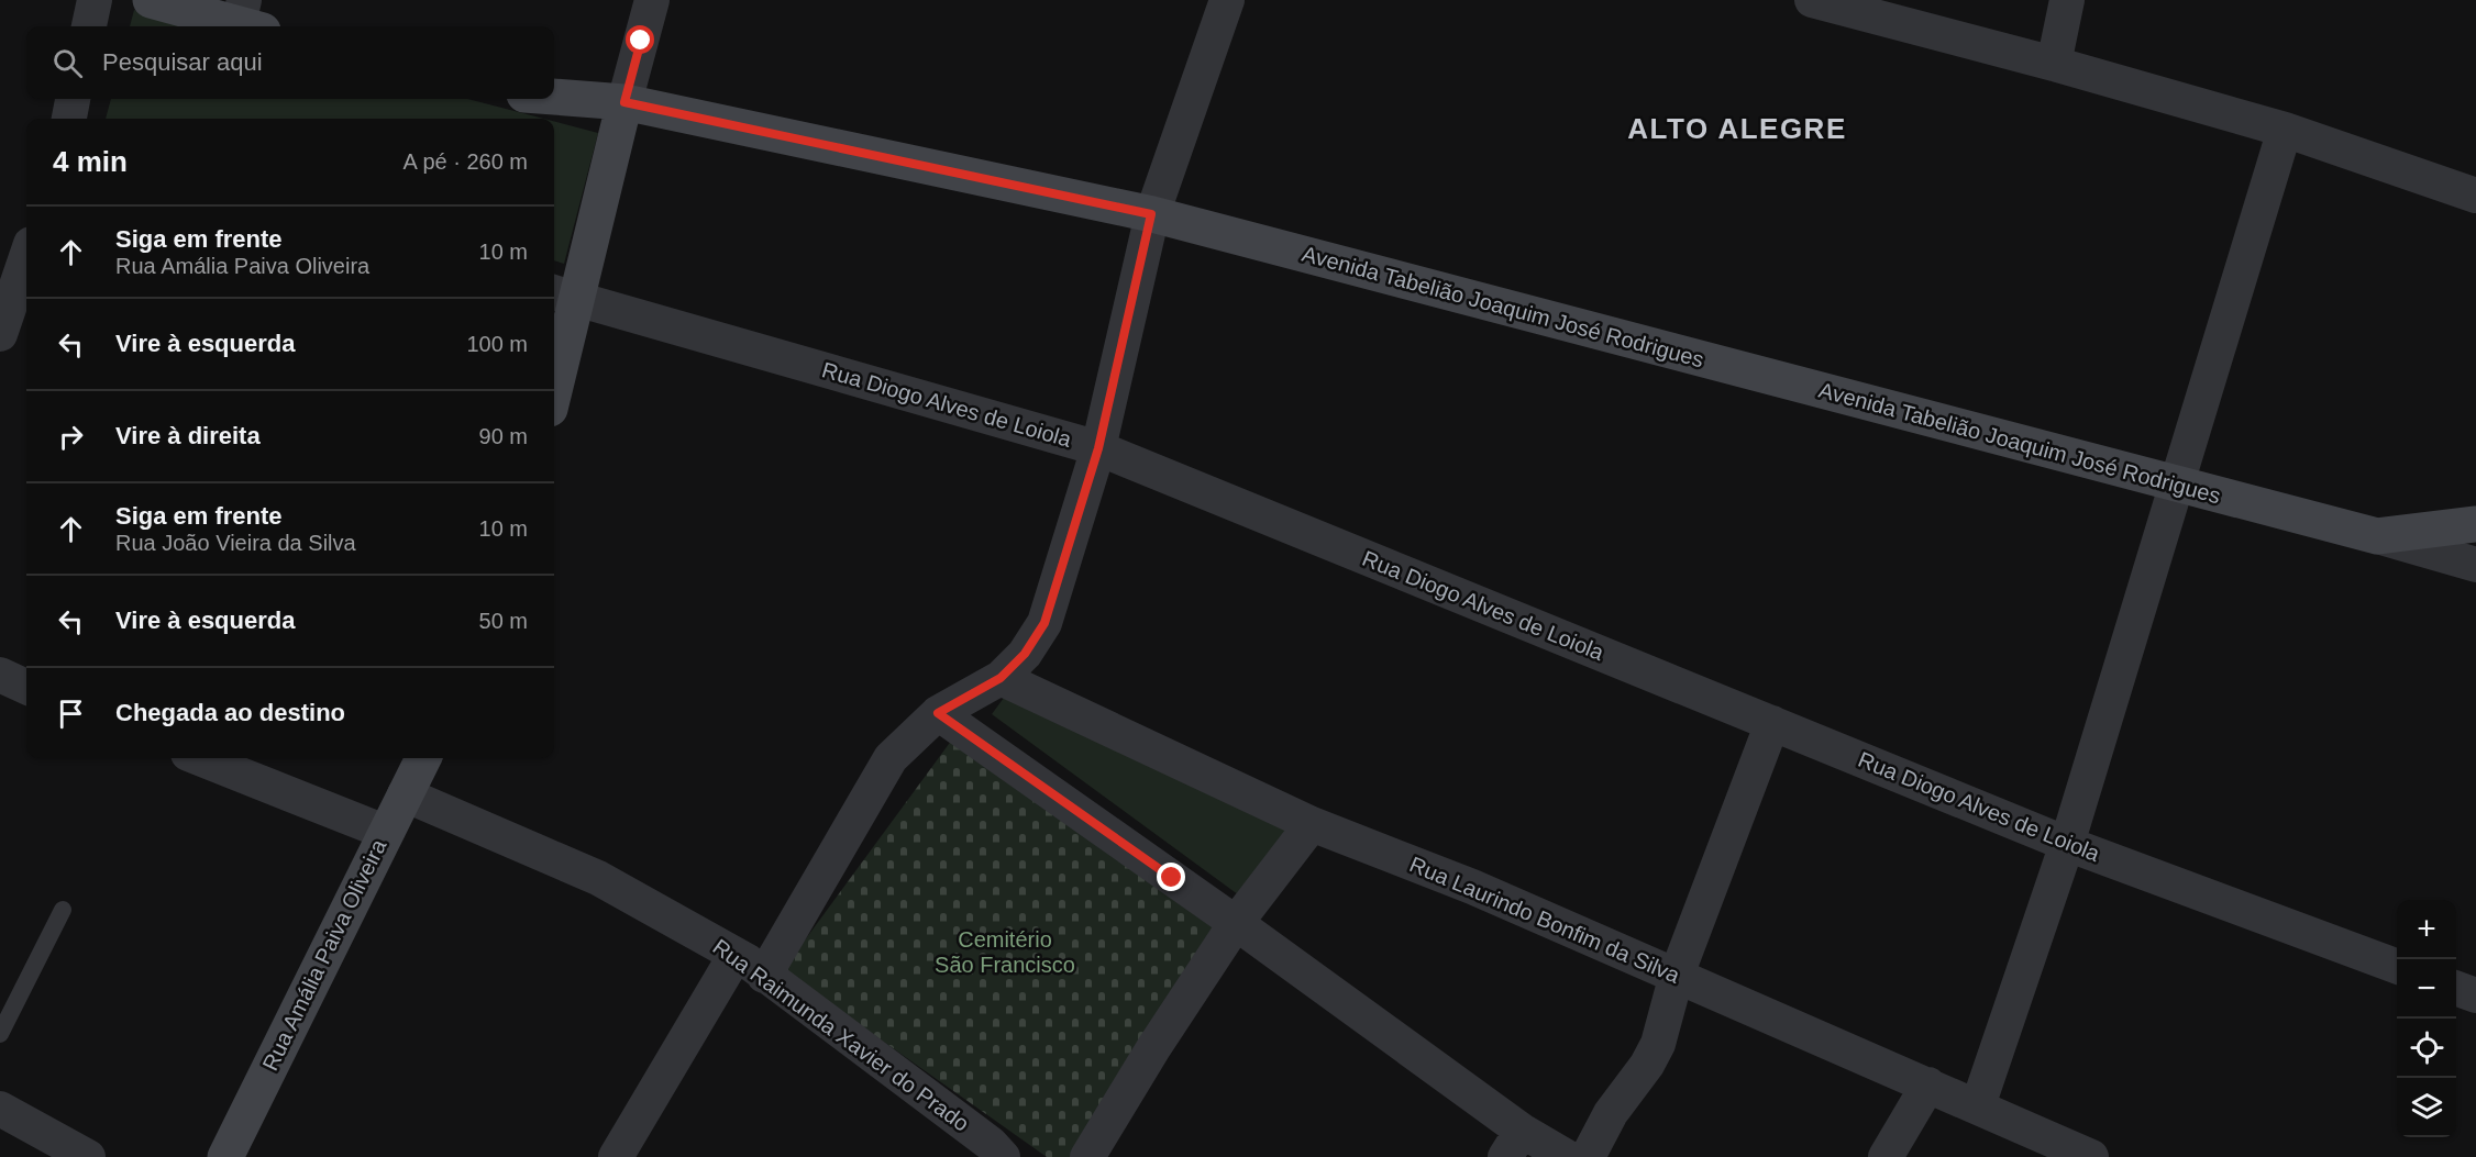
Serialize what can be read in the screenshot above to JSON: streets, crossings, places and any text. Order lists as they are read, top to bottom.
{
  "streets": {
    "main road": ["Avenida Tabelião Joaquim José Rodrigues", "Rua Amália Paiva Oliveira"],
    "street": ["Rua Diogo Alves de Loiola", "Rua Laurindo Bonfim da Silva", "Rua Raimunda Xavier do Prado"]
  },
  "crossings": [
    ["Rua Amália Paiva Oliveira", "Rua Raimunda Xavier do Prado"]
  ],
  "districts": ["ALTO ALEGRE"],
  "parks": ["Cemitério São Francisco"],
  "page": {
    "search": "Pesquisar aqui",
    "heading": ["4 min", "A pé · 260 m"],
    "list": [
      ["Siga em frente", "Rua Amália Paiva Oliveira", "10 m"],
      ["Vire à esquerda", "100 m"],
      ["Vire à direita", "90 m"],
      ["Siga em frente", "Rua João Vieira da Silva", "10 m"],
      ["Vire à esquerda", "50 m"],
      "Chegada ao destino"
    ],
    "map_buttons": ["+", "−"]
  }
}
